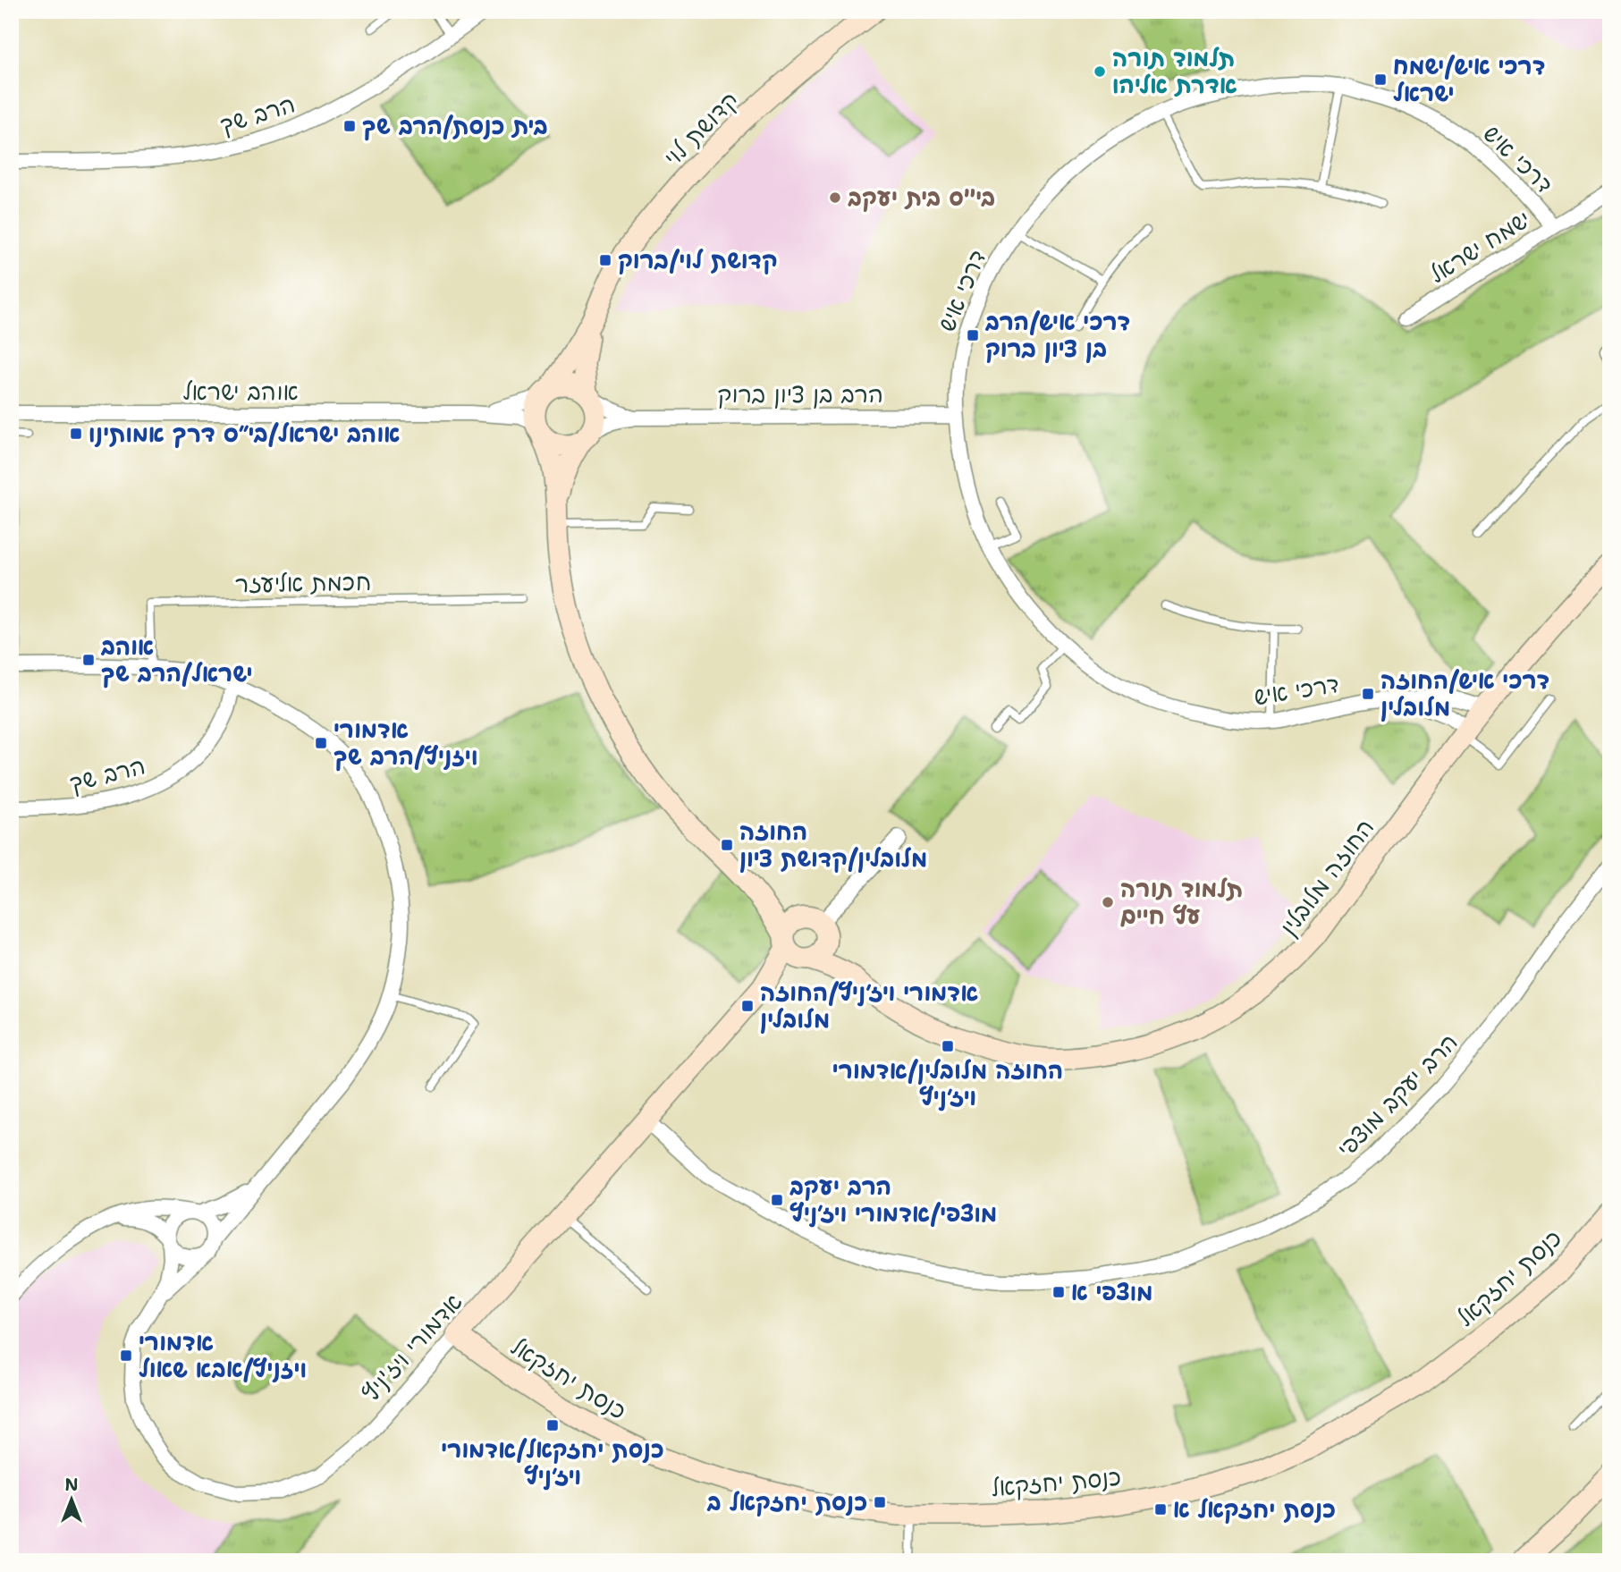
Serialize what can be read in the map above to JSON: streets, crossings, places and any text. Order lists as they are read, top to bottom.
{
  "streets": {
    "street": [
      "הרב שך",
      "קדושת לוי",
      "דרכי איש",
      "ישמח ישראל",
      "אוהב ישראל",
      "הרב בן ציון ברוק",
      "החוזה מלובלין",
      "הרב יעקב מוצפי",
      "כנסת יחזקאל",
      "אדמורי ויז'ניץ"
    ],
    "lane": ["חכמת אליעזר"]
  },
  "crossings": [
    ["קדושת לוי", "אוהב ישראל"],
    ["קדושת לוי", "הרב בן ציון ברוק"],
    ["קדושת לוי", "החוזה מלובלין"],
    ["דרכי איש", "ישמח ישראל"],
    ["דרכי איש", "הרב בן ציון ברוק"],
    ["דרכי איש", "החוזה מלובלין"],
    ["אוהב ישראל", "הרב בן ציון ברוק"],
    ["אוהב ישראל", "החוזה מלובלין"],
    ["הרב בן ציון ברוק", "החוזה מלובלין"],
    ["החוזה מלובלין", "אדמורי ויז'ניץ"],
    ["הרב יעקב מוצפי", "אדמורי ויז'ניץ"],
    ["כנסת יחזקאל", "אדמורי ויז'ניץ"]
  ],
  "places": {
    "other": ["תלמוד תורה אדרת אליהו", "בי\"ס בית יעקב", "תלמוד תורה עץ חיים"],
    "transit": [
      "דרכי איש/ישמח ישראל",
      "בית כנסת/הרב שך",
      "קדושת לוי/ברוק",
      "דרכי איש/הרב בן ציון ברוק",
      "אוהב ישראל/בי״ס דרך אמותינו",
      "אוהב ישראל/הרב שך",
      "דרכי איש/החוזה מלובלין",
      "אדמורי ויזניץ/הרב שך",
      "החוזה מלובלין/קדושת ציון",
      "אדמורי ויז׳ניץ/החוזה מלובלין",
      "החוזה מלובלין/אדמורי ויז׳ניץ",
      "הרב יעקב מוצפי/אדמורי ויז׳ניץ",
      "מוצפי א",
      "אדמורי ויזניץ/אבא שאול",
      "כנסת יחזקאל/אדמורי ויז׳ניץ",
      "כנסת יחזקאל ב",
      "כנסת יחזקאל א"
    ]
  },
  "north": "top"
}
